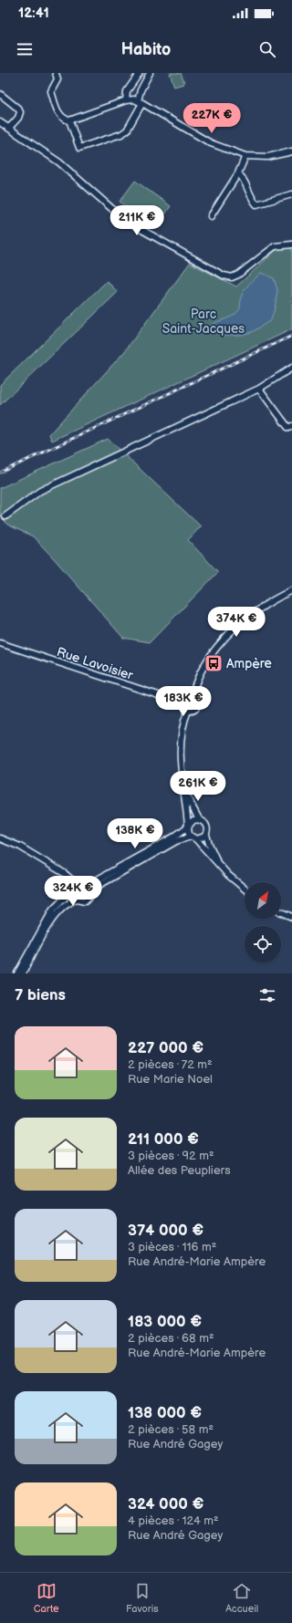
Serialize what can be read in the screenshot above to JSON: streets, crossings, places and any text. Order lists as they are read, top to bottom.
{
  "streets": {
    "street": ["Rue Lavoisier"]
  },
  "parks": ["Parc Saint-Jacques"],
  "places": {
    "bus stop": ["Ampère"]
  },
  "north": "top right",
  "page": {
    "status": "12:41",
    "header": "Habito",
    "price": [
      "227K €",
      "211K €",
      "374K €",
      "183K €",
      "261K €",
      "138K €",
      "324K €"
    ],
    "heading": "7 biens",
    "list": [
      {
        "name": "227 000 €",
        "note": "2 pièces · 72 m² · Rue Marie Noel"
      },
      {
        "name": "211 000 €",
        "note": "3 pièces · 92 m² · Allée des Peupliers"
      },
      {
        "name": "374 000 €",
        "note": "3 pièces · 116 m² · Rue André-Marie Ampère"
      },
      {
        "name": "183 000 €",
        "note": "2 pièces · 68 m² · Rue André-Marie Ampère"
      },
      {
        "name": "138 000 €",
        "note": "2 pièces · 58 m² · Rue André Gagey"
      },
      {
        "name": "324 000 €",
        "note": "4 pièces · 124 m² · Rue André Gagey"
      }
    ],
    "tabs": ["Carte", "Favoris", "Accueil"]
  }
}
